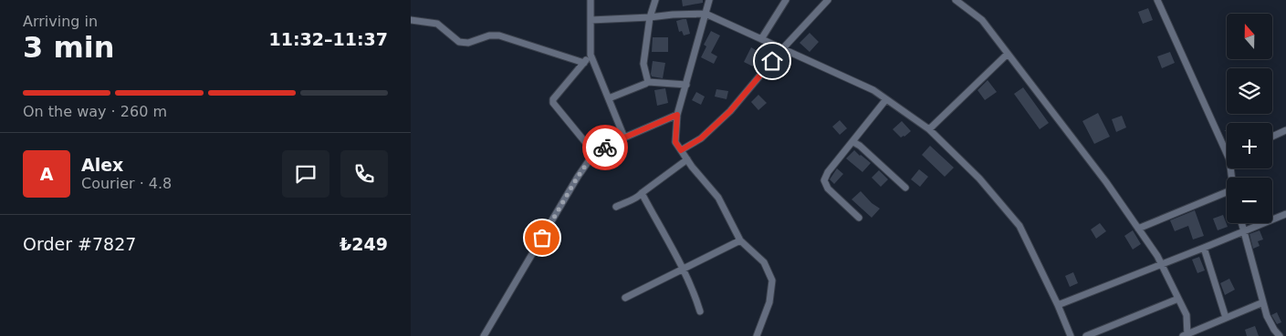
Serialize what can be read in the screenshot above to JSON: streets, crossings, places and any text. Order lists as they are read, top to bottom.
{
  "north": "top",
  "page": {
    "heading": ["3 min", "Arriving in", "11:32–11:37"],
    "panel": [
      "Alex",
      "Courier · 4.8",
      "Order #7827",
      "₺249"
    ],
    "map_buttons": ["+", "−"],
    "bar": "On the way · 260 m",
    "round": "A"
  }
}
